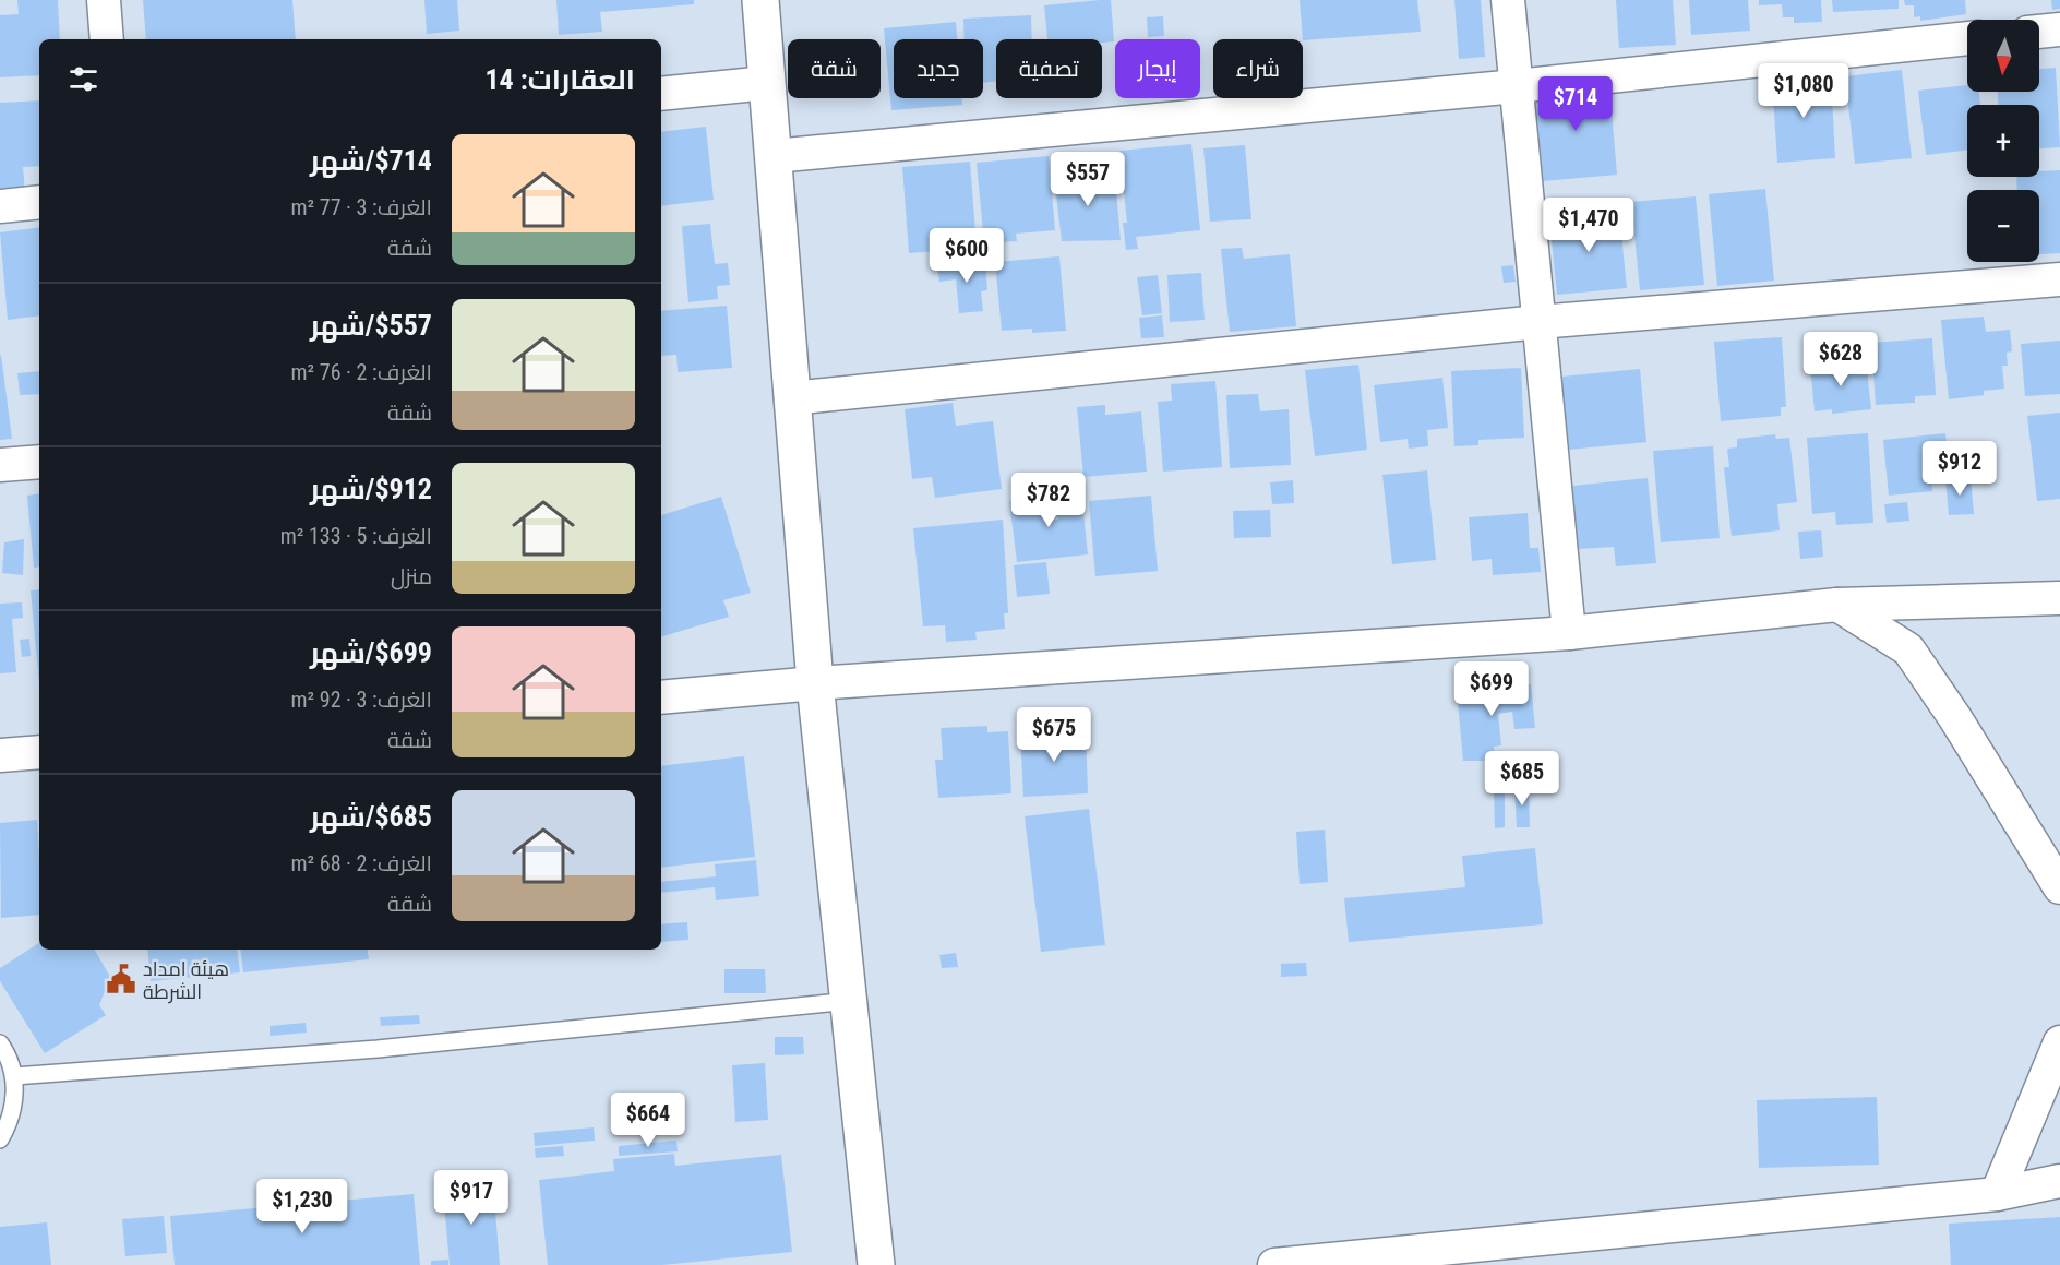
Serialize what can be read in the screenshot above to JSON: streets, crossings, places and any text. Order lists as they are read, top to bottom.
{
  "places": {
    "public building": ["هيئة امداد الشرطة"]
  },
  "north": "bottom",
  "page": {
    "map_buttons": ["+", "−"],
    "chip": [
      "شراء",
      "إيجار",
      "تصفية",
      "جديد",
      "شقة"
    ],
    "heading": "العقارات: 14",
    "price": [
      "$1,080",
      "$714",
      "$557",
      "$1,470",
      "$600",
      "$628",
      "$912",
      "$782",
      "$699",
      "$675",
      "$685",
      "$664",
      "$917",
      "$1,230"
    ],
    "list": [
      {
        "name": "$714/شهر",
        "note": "الغرف: 3 · 77 m² · شقة"
      },
      {
        "name": "$557/شهر",
        "note": "الغرف: 2 · 76 m² · شقة"
      },
      {
        "name": "$912/شهر",
        "note": "الغرف: 5 · 133 m² · منزل"
      },
      {
        "name": "$699/شهر",
        "note": "الغرف: 3 · 92 m² · شقة"
      },
      {
        "name": "$685/شهر",
        "note": "الغرف: 2 · 68 m² · شقة"
      }
    ]
  }
}
